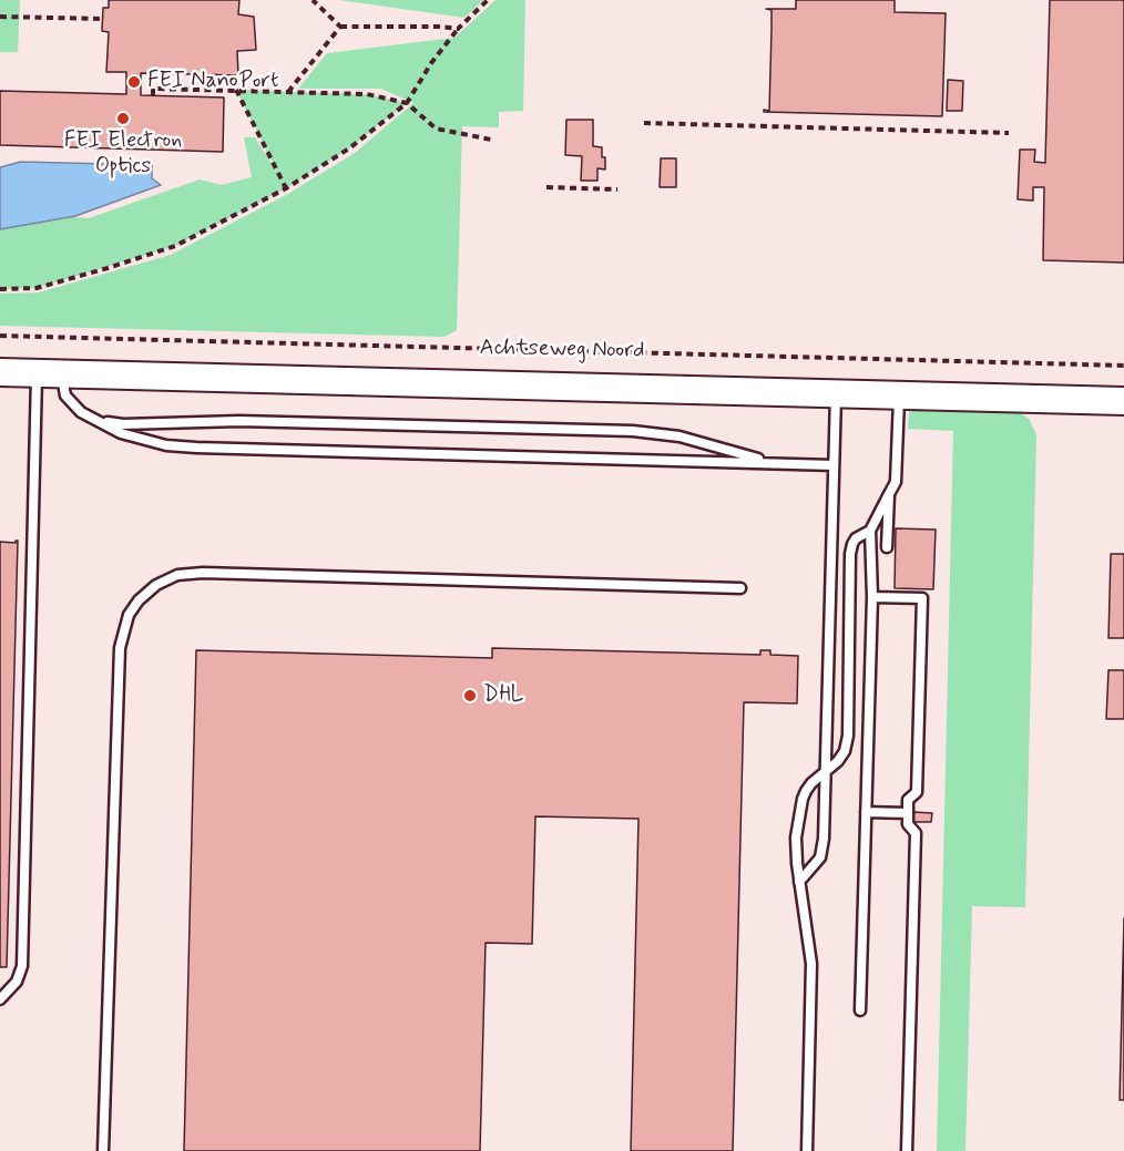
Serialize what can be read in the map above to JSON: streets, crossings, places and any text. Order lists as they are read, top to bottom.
{
  "streets": {
    "street": ["Achtseweg Noord"]
  },
  "places": ["FEI NanoPort", "FEI Electron Optics", "DHL"]
}
